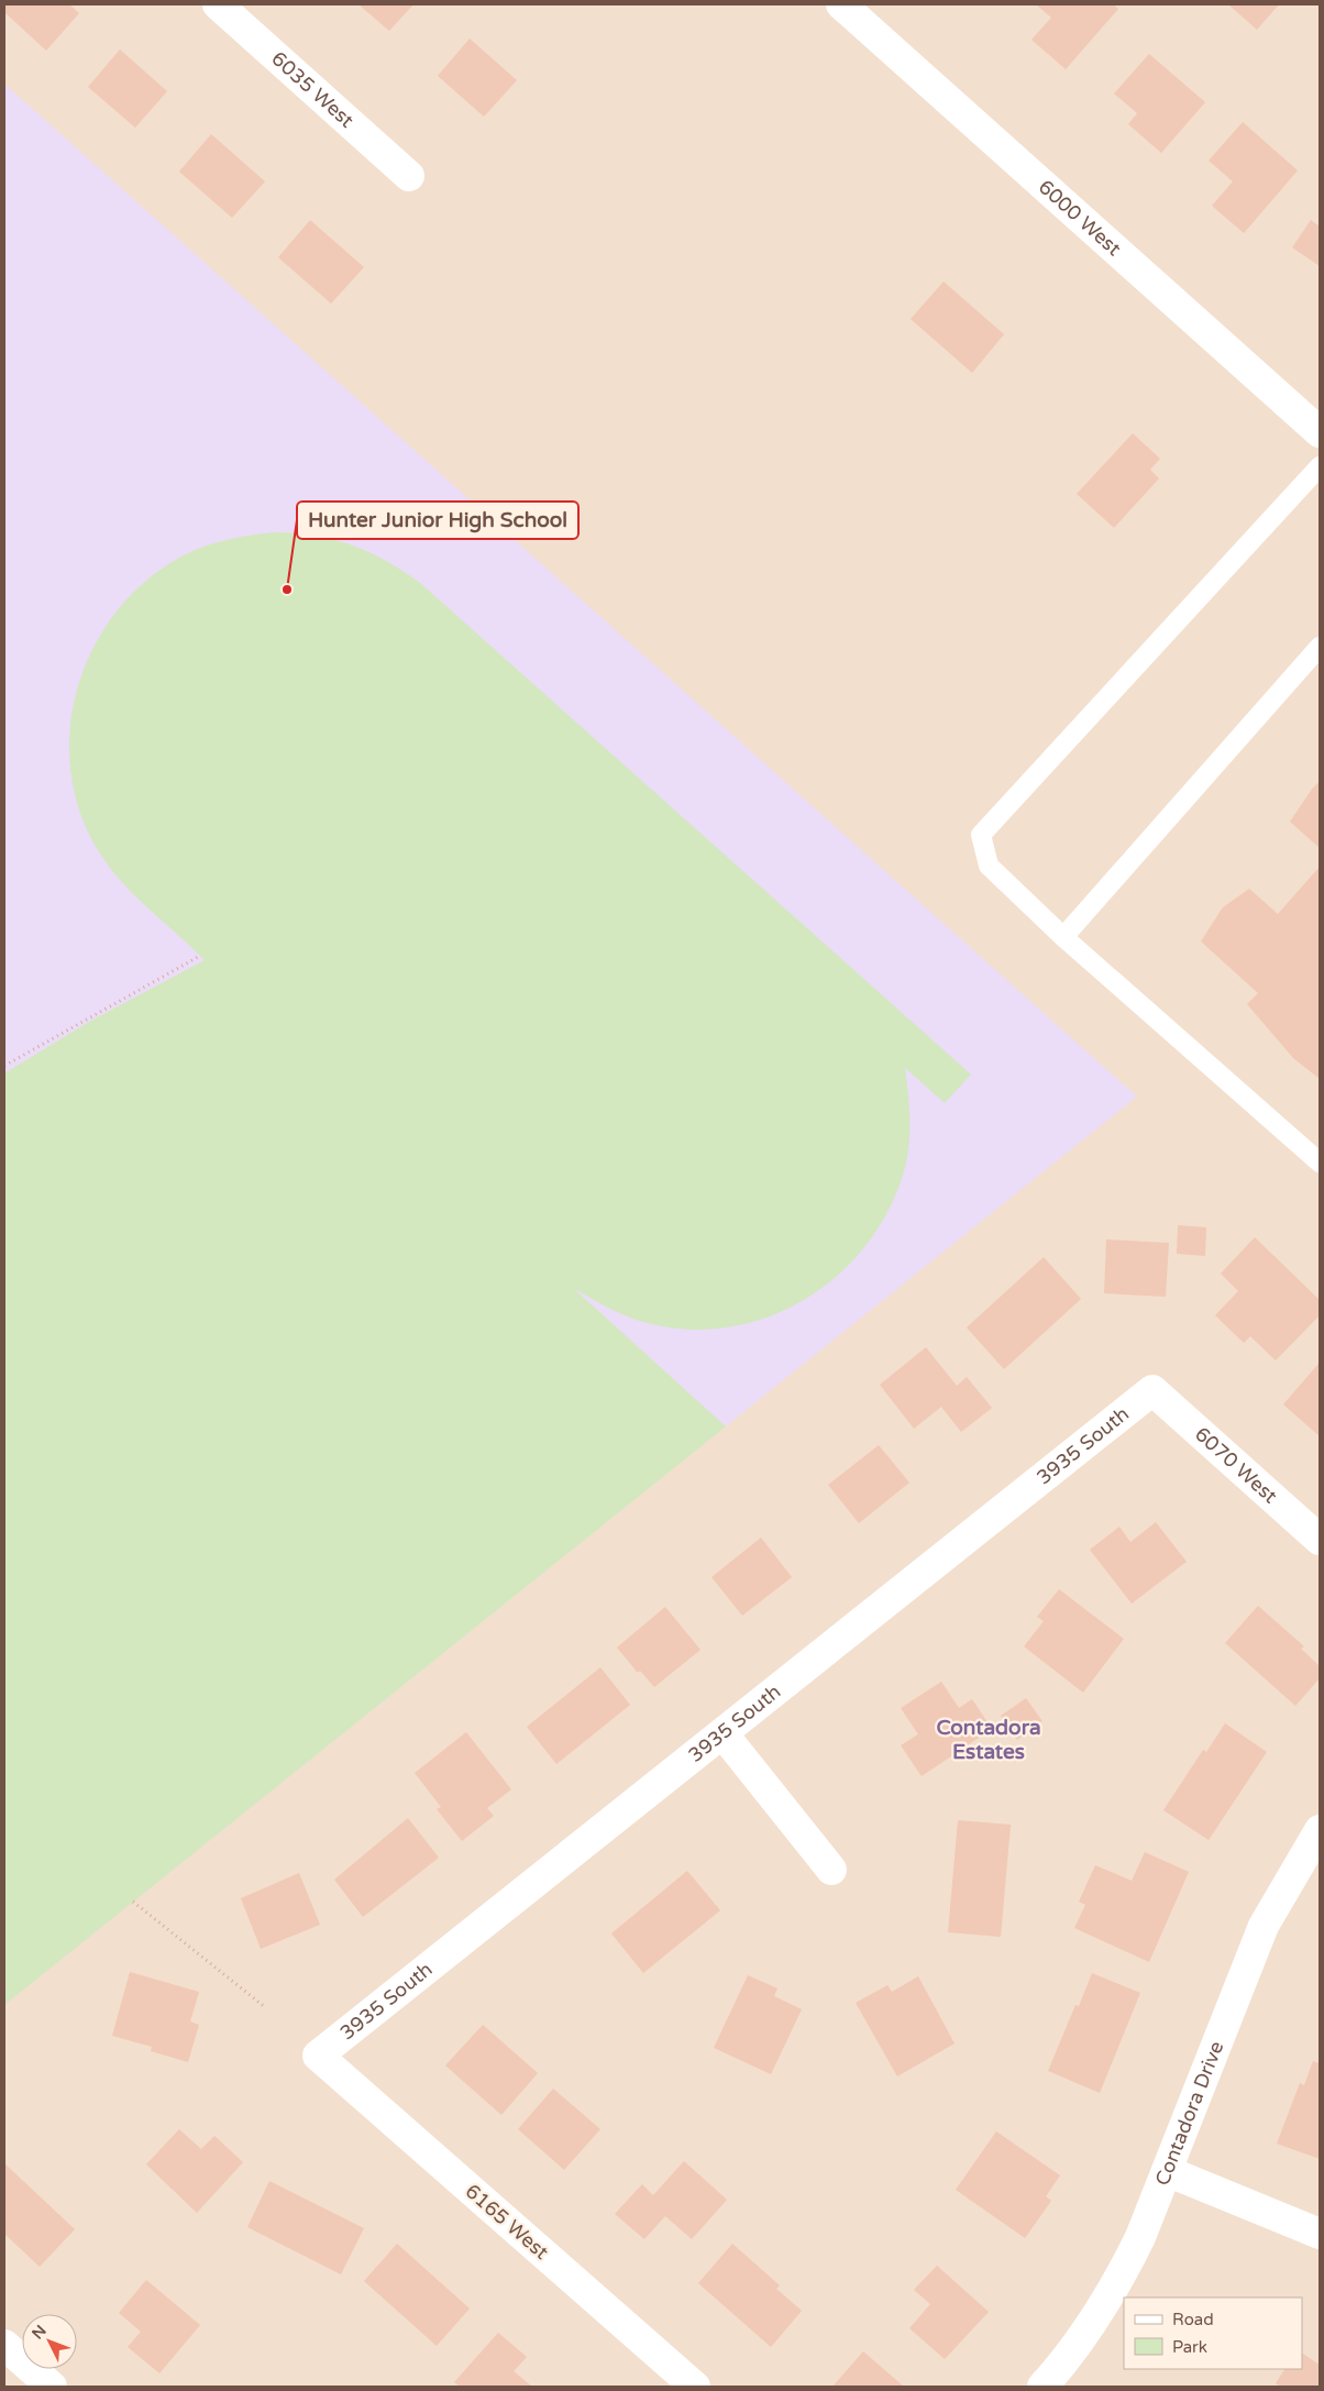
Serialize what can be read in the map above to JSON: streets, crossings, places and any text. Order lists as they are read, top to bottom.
{
  "streets": {
    "street": [
      "6035 West",
      "6000 West",
      "3935 South",
      "6070 West",
      "Contadora Drive",
      "6165 West"
    ]
  },
  "crossings": [
    ["3935 South", "6070 West"],
    ["3935 South", "6165 West"]
  ],
  "districts": ["Contadora Estates"],
  "places": ["Hunter Junior High School"],
  "legend": ["Road", "Park"],
  "north": "top left"
}
